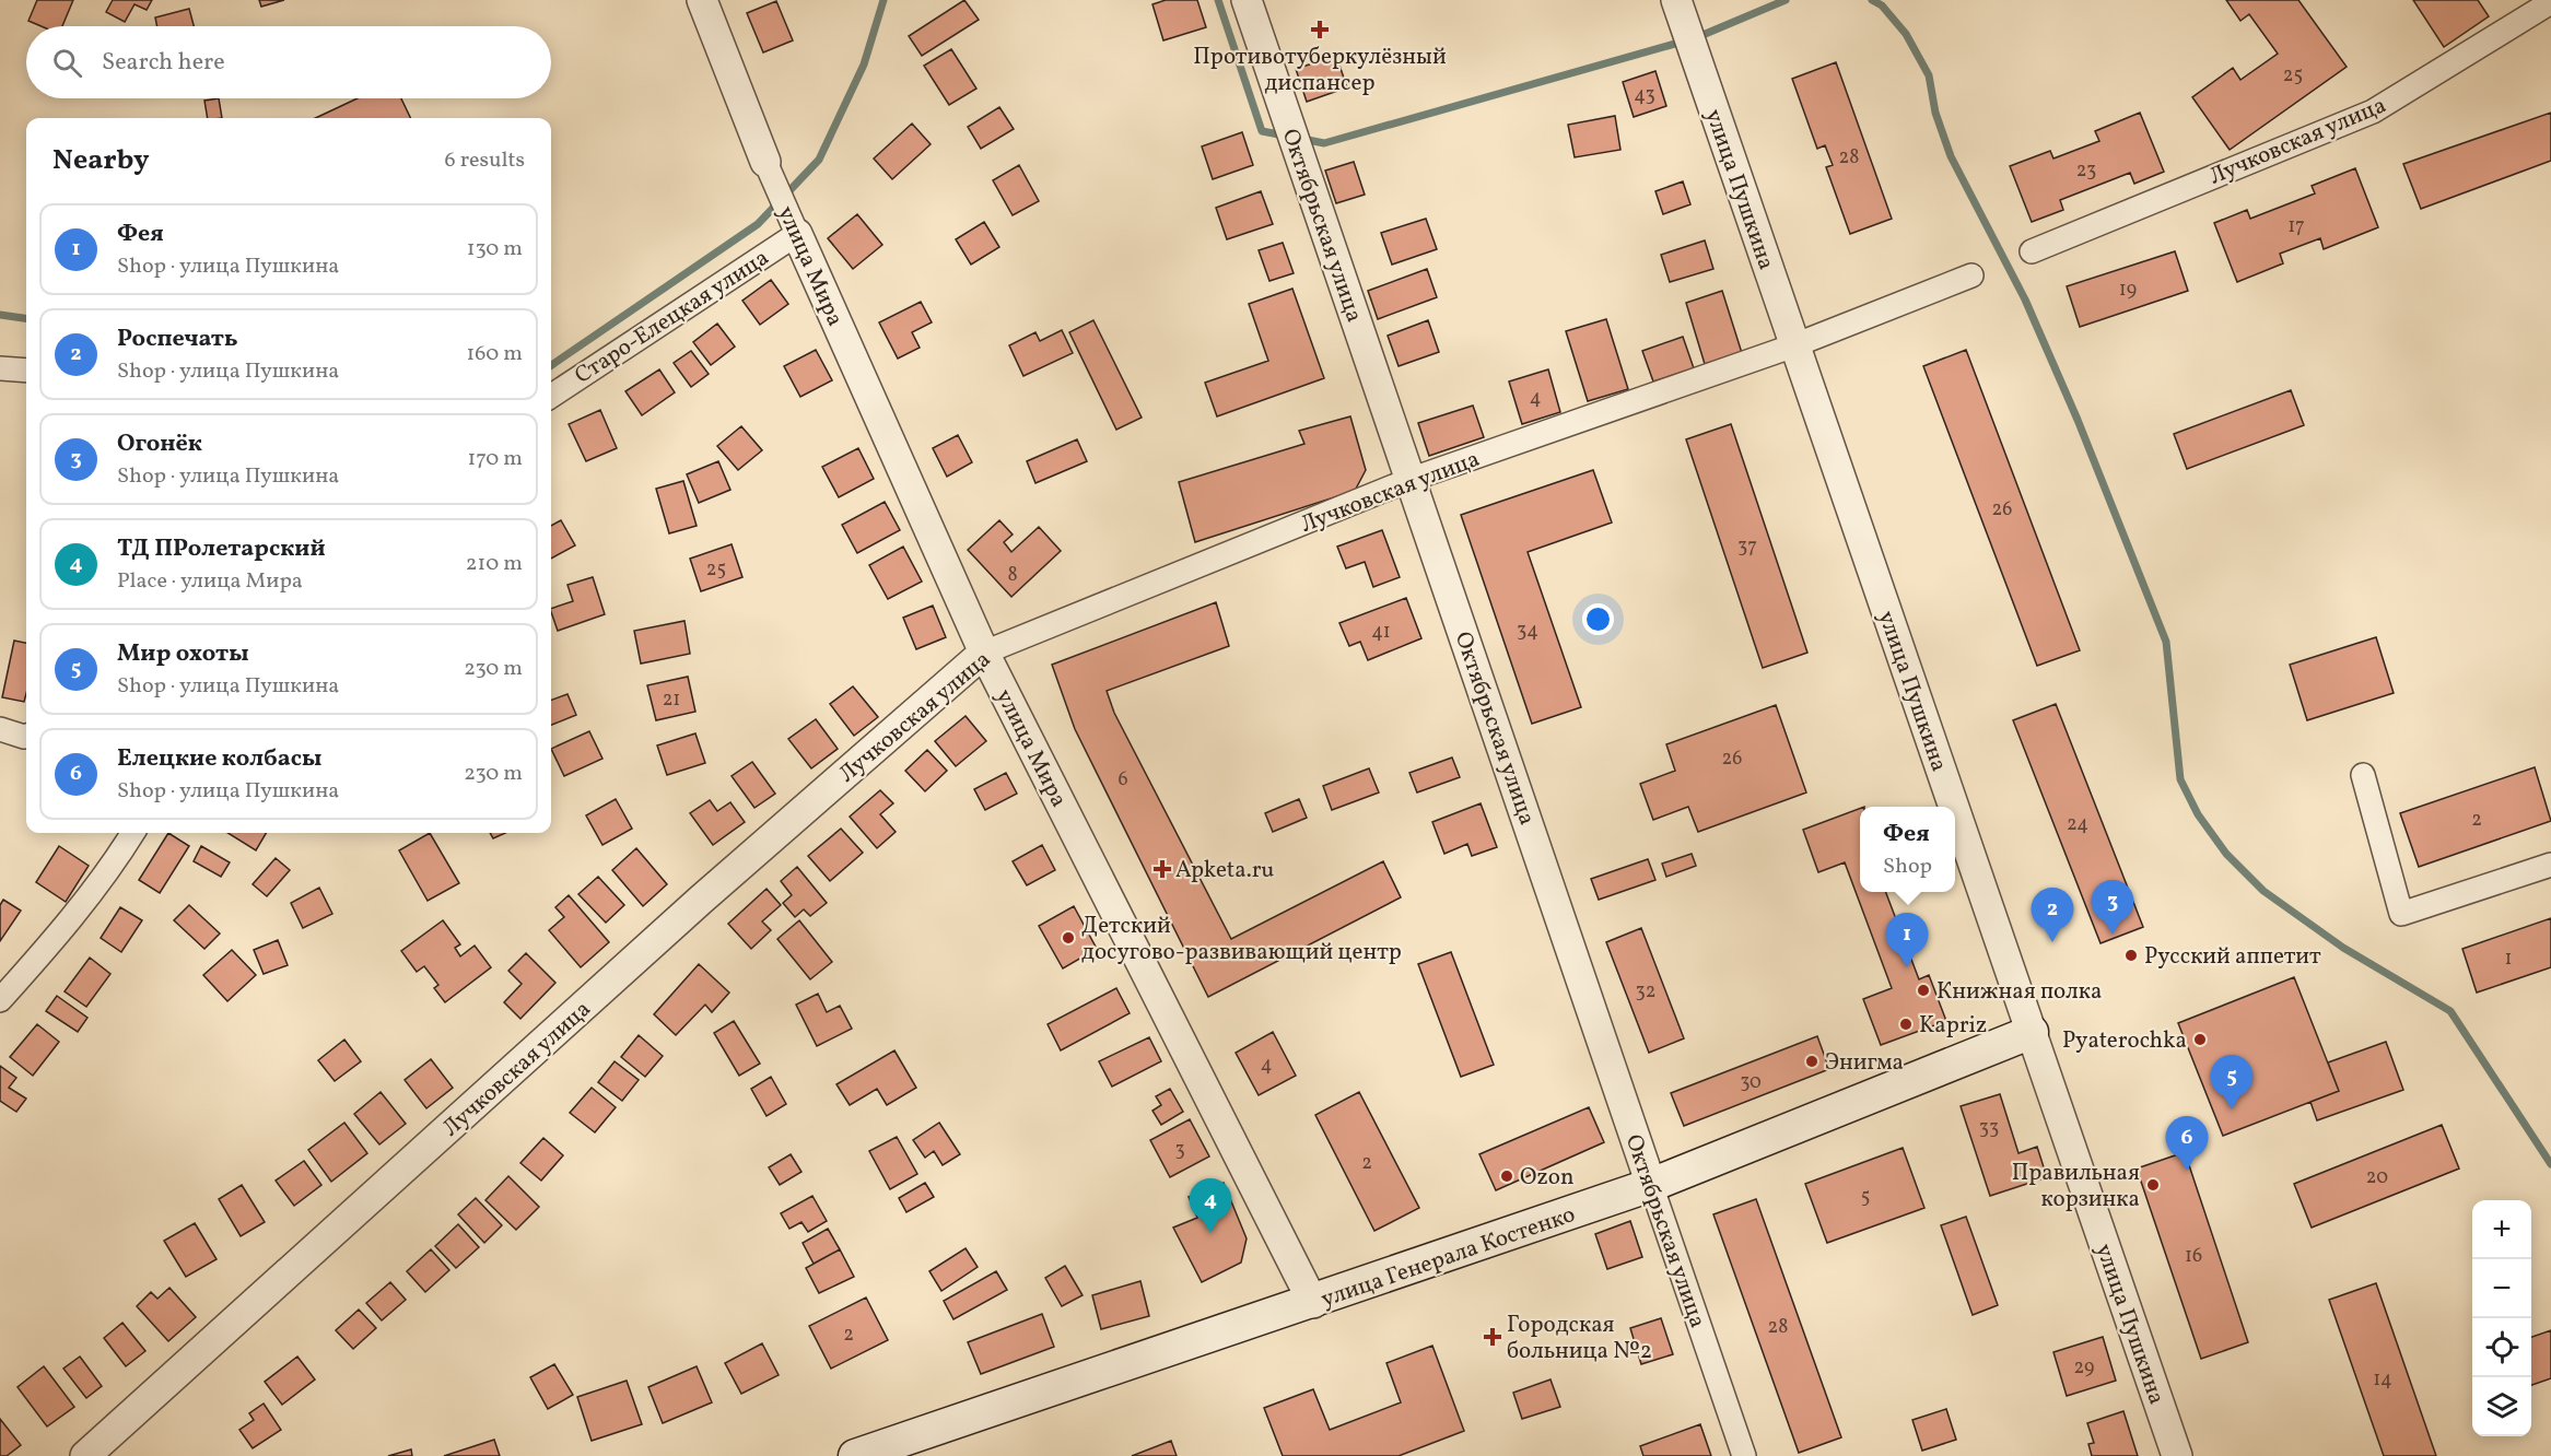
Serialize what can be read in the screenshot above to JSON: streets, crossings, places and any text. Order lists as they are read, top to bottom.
{
  "streets": {
    "main road": ["улица Генерала Костенко"],
    "street": [
      "Лучковская улица",
      "улица Пушкина",
      "Октябрьская улица",
      "улица Мира",
      "Старо-Елецкая улица"
    ]
  },
  "crossings": [
    ["Лучковская улица", "улица Пушкина"],
    ["Лучковская улица", "Октябрьская улица"],
    ["Лучковская улица", "улица Мира"],
    ["улица Пушкина", "улица Генерала Костенко"],
    ["Октябрьская улица", "улица Генерала Костенко"],
    ["улица Мира", "Старо-Елецкая улица"],
    ["улица Мира", "улица Генерала Костенко"]
  ],
  "places": {
    "health": ["Противотуберкулёзный диспансер", "Apketa.ru", "Городская больница №2"],
    "other": [
      "Детский досугово-развивающий центр",
      "Русский аппетит",
      "Книжная полка",
      "Kapriz",
      "Pyaterochka",
      "Энигма",
      "Ozon",
      "Правильная корзинка"
    ]
  },
  "house_numbers": [
    "25",
    "43",
    "28",
    "23",
    "17",
    "19",
    "4",
    "26",
    "37",
    "25",
    "8",
    "34",
    "41",
    "21",
    "26",
    "6",
    "2",
    "24",
    "1",
    "32",
    "4",
    "30",
    "33",
    "3",
    "2",
    "20",
    "5",
    "16",
    "28",
    "2",
    "29",
    "14"
  ],
  "page": {
    "search": "Search here",
    "heading": ["Nearby", "6 results"],
    "list": [
      {
        "mark": "1",
        "name": "Фея",
        "note": "Shop · улица Пушкина",
        "value": "130 m"
      },
      {
        "mark": "2",
        "name": "Роспечать",
        "note": "Shop · улица Пушкина",
        "value": "160 m"
      },
      {
        "mark": "3",
        "name": "Огонёк",
        "note": "Shop · улица Пушкина",
        "value": "170 m"
      },
      {
        "mark": "4",
        "name": "ТД ПРолетарский",
        "note": "Place · улица Мира",
        "value": "210 m"
      },
      {
        "mark": "5",
        "name": "Мир охоты",
        "note": "Shop · улица Пушкина",
        "value": "230 m"
      },
      {
        "mark": "6",
        "name": "Елецкие колбасы",
        "note": "Shop · улица Пушкина",
        "value": "230 m"
      }
    ],
    "popup": ["Фея", "Shop"],
    "pins": [
      "3",
      "2",
      "1",
      "5",
      "6",
      "4"
    ],
    "map_buttons": ["+", "−"]
  }
}
